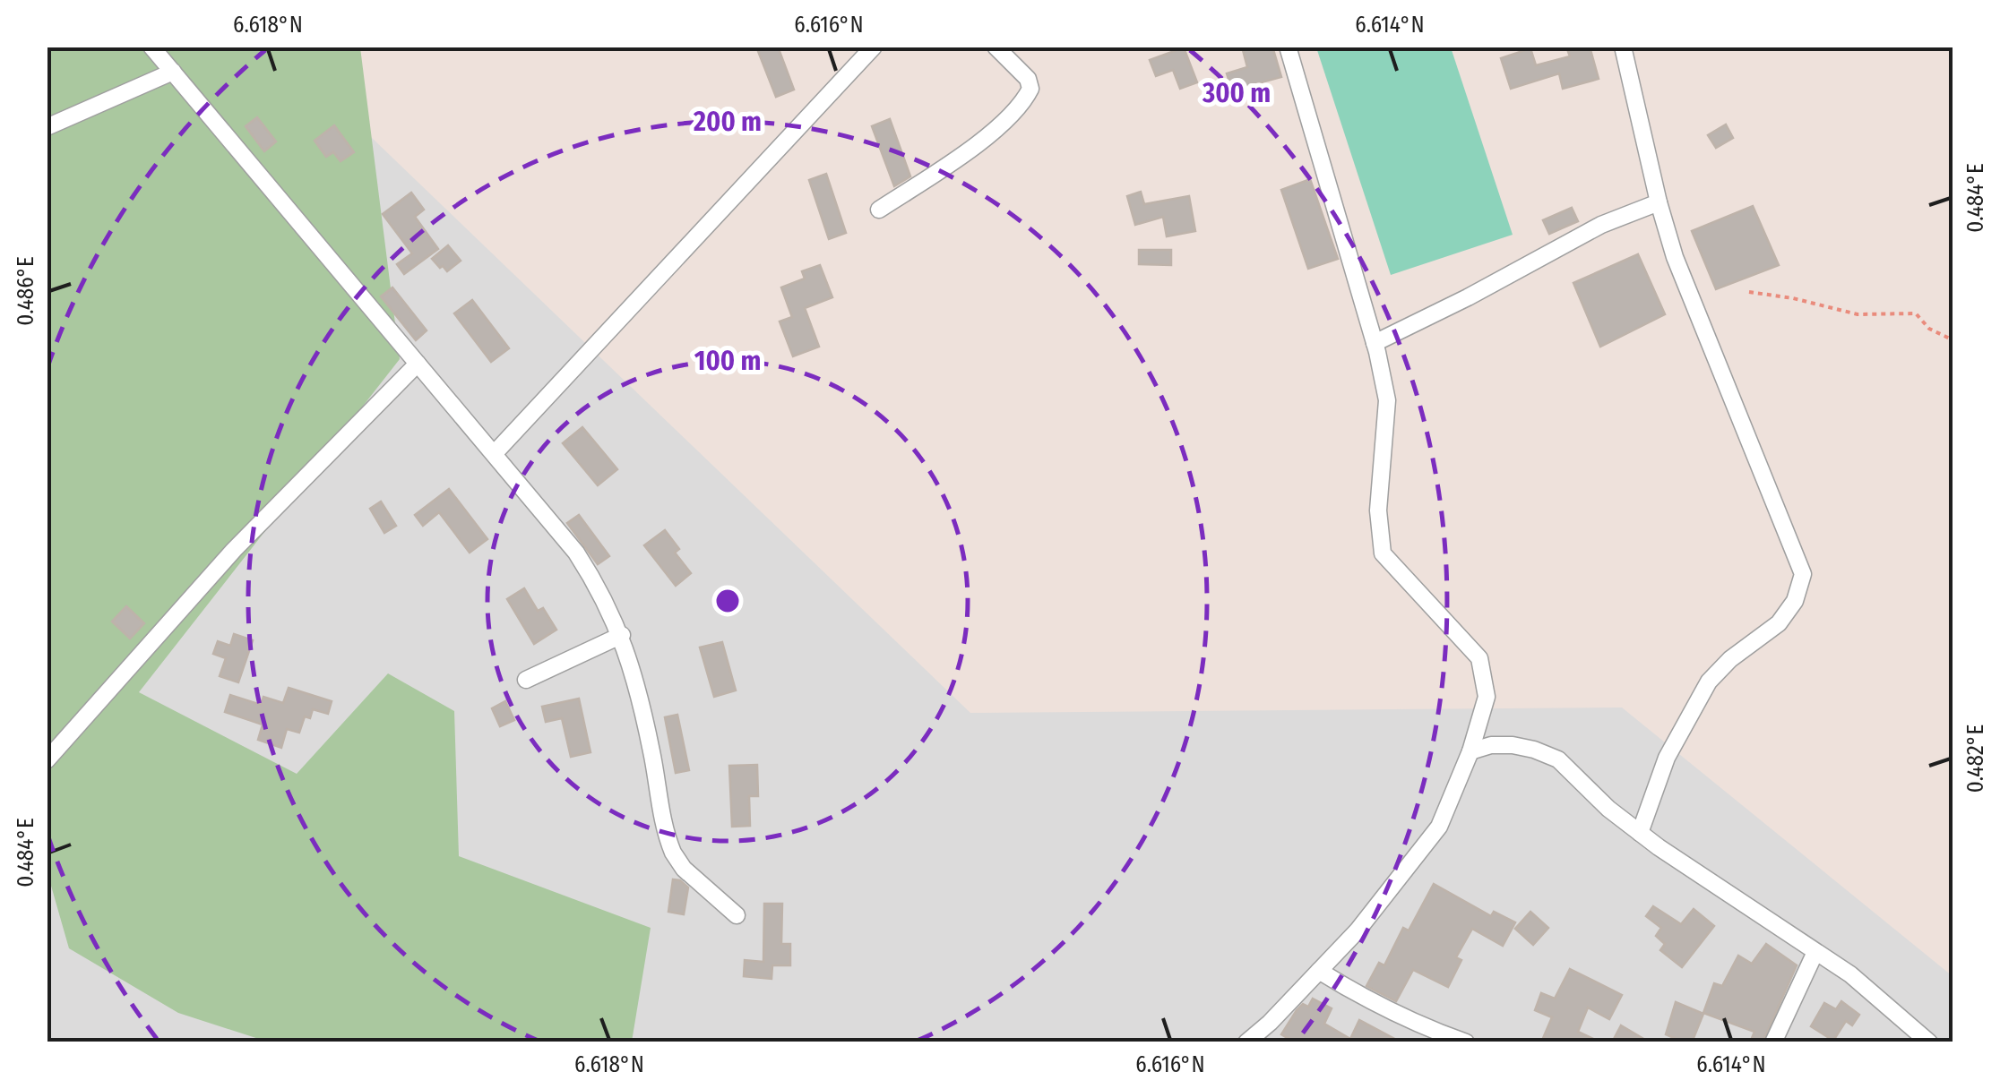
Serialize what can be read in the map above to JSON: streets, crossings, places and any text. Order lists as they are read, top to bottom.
{
  "coordinates": [
    "6.618°N",
    "6.616°N",
    "6.614°N",
    "0.484°E",
    "0.486°E",
    "0.482°E"
  ],
  "rings": ["300 m", "200 m", "100 m"]
}
